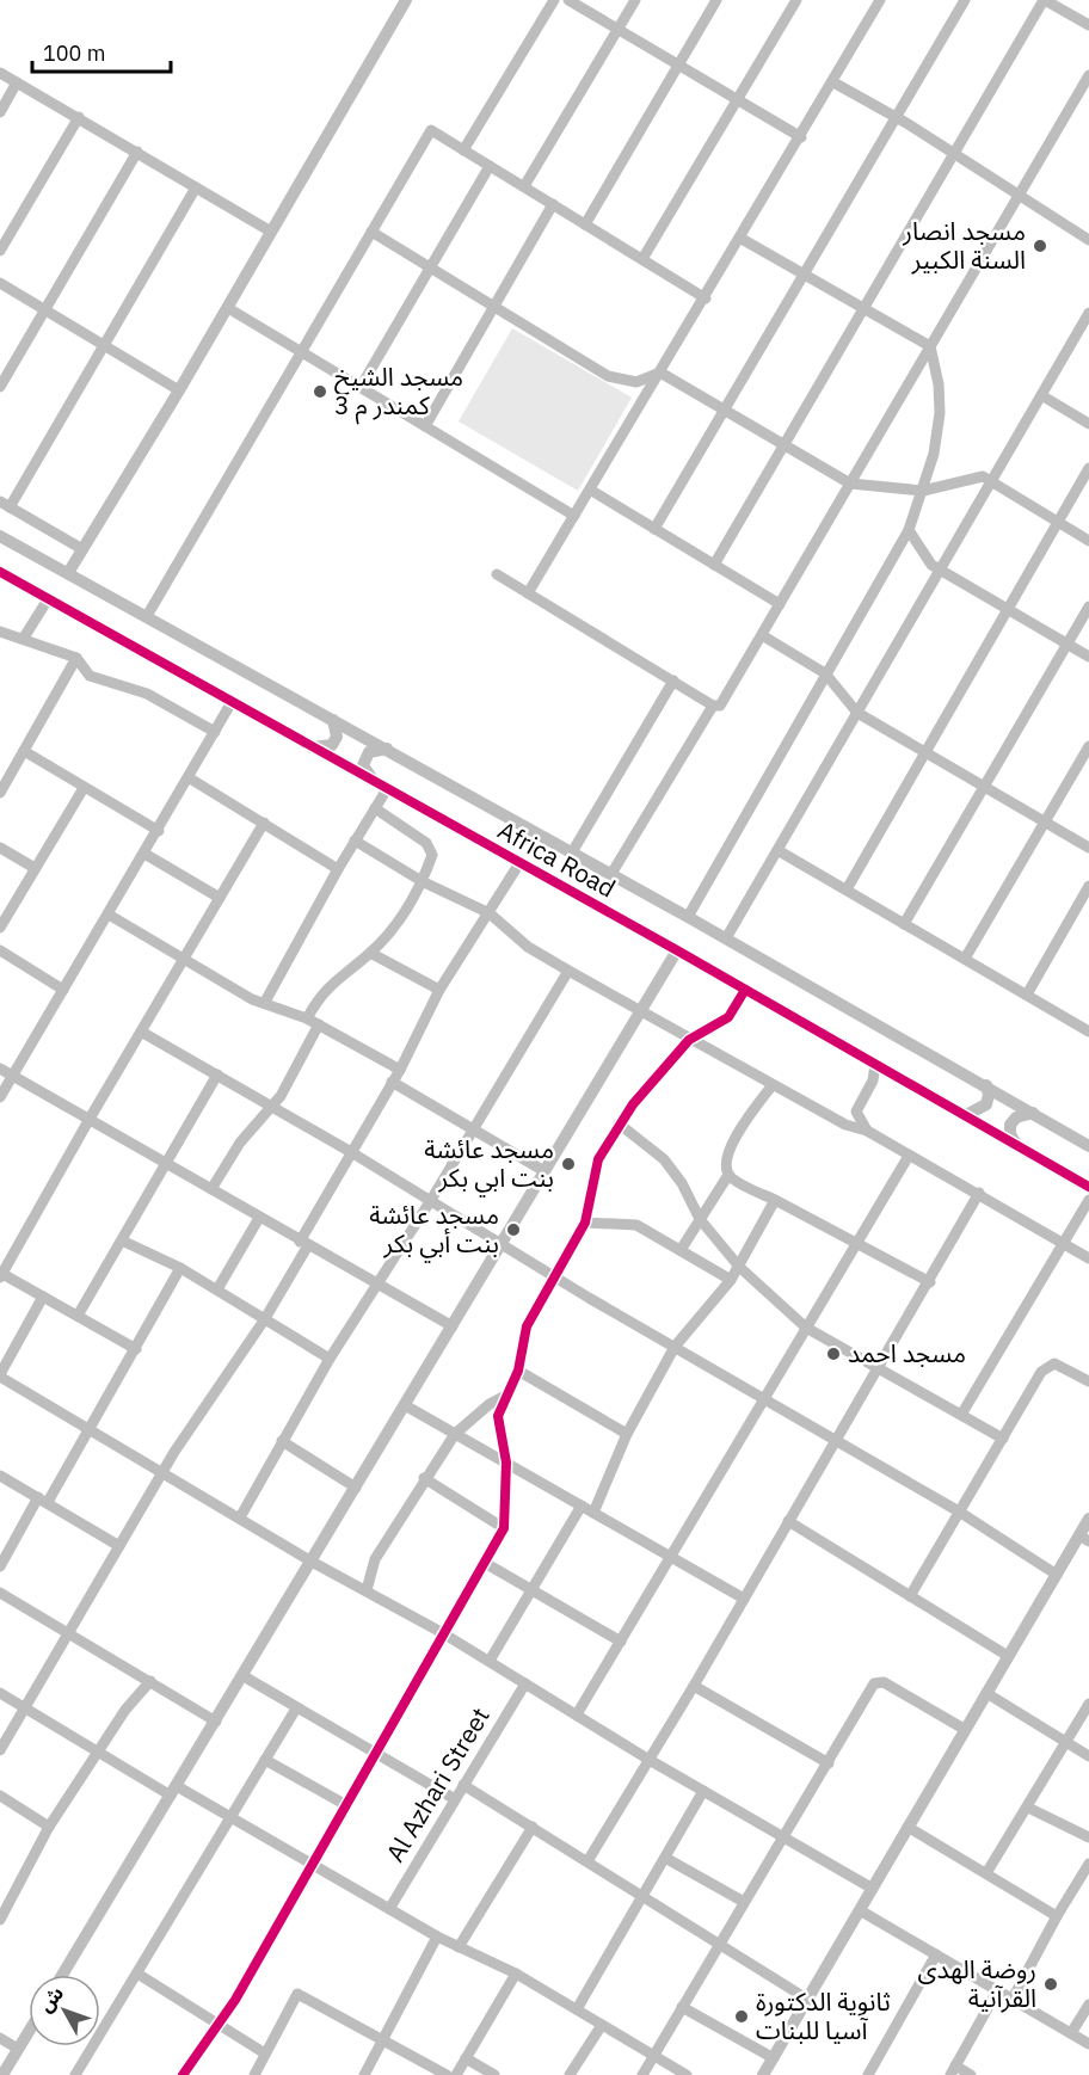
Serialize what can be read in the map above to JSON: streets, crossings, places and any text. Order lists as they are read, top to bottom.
{
  "streets": {
    "street": ["Africa Road", "Al Azhari Street"]
  },
  "places": [
    "مسجد انصار السنة الكبير",
    "مسجد الشيخ كمندر م 3",
    "مسجد عائشة بنت ابي بكر",
    "مسجد عائشة بنت أبي بكر",
    "مسجد احمد",
    "روضة الهدى القرآنية",
    "ثانوية الدكتورة آسيا للبنات"
  ],
  "scale_bar": "100 m",
  "north": "top left"
}
